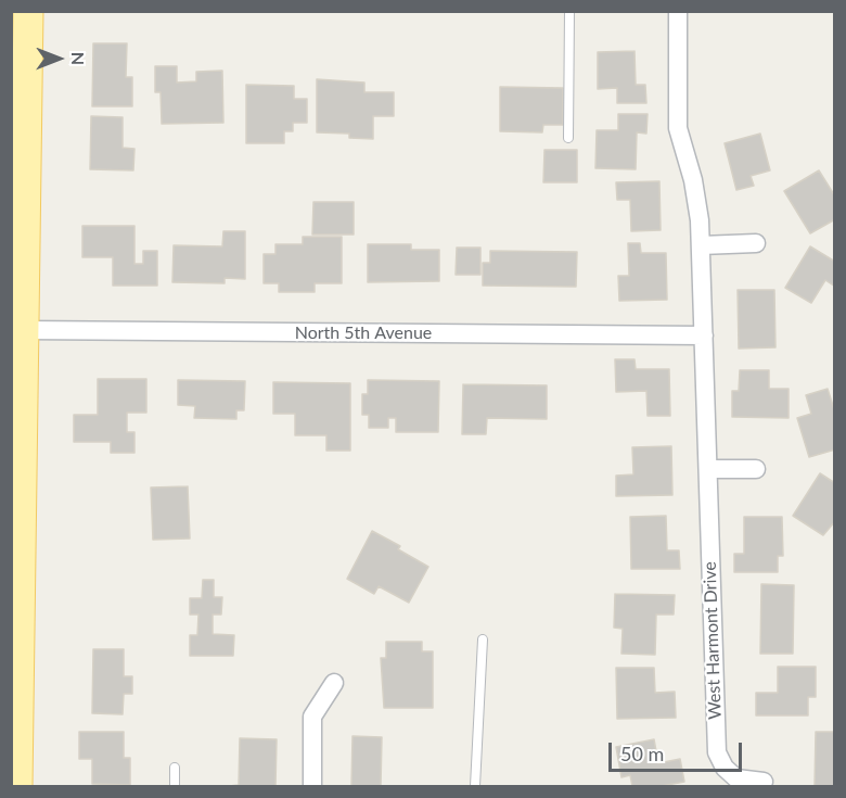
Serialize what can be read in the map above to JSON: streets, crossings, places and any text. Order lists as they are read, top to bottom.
{
  "streets": {
    "street": ["North 5th Avenue", "West Harmont Drive"]
  },
  "crossings": [
    ["North 5th Avenue", "West Harmont Drive"]
  ],
  "scale_bar": "50 m",
  "north": "right"
}
